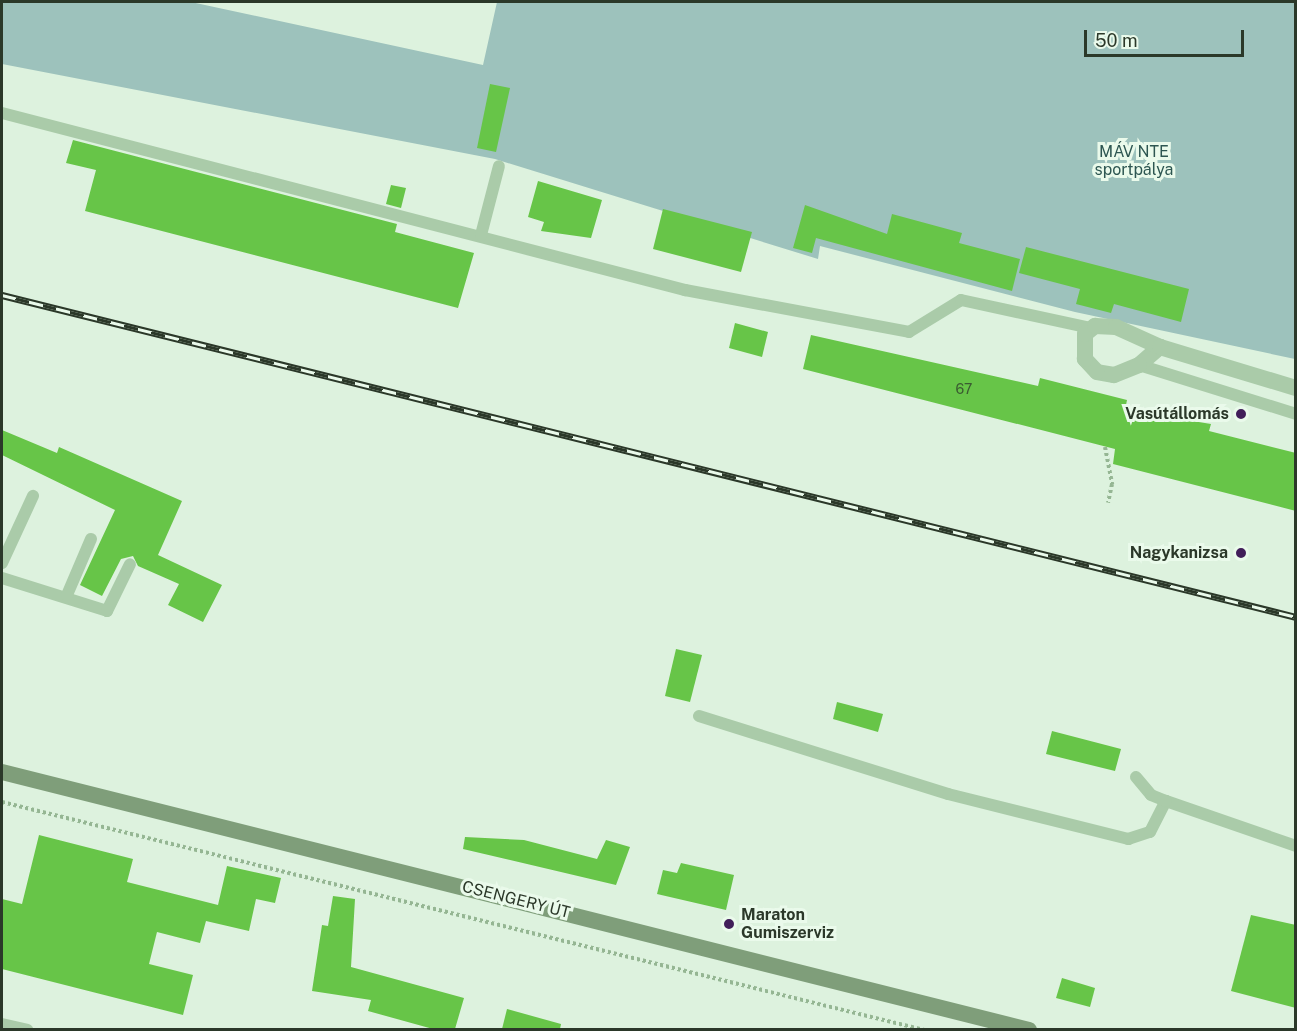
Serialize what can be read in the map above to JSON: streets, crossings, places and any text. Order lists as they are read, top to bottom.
{
  "streets": {
    "main road": ["CSENGERY ÚT"]
  },
  "parks": ["MÁV NTE sportpálya"],
  "places": ["Vasútállomás", "Nagykanizsa", "Maraton Gumiszerviz"],
  "house_numbers": ["67"],
  "scale_bar": "50 m"
}
